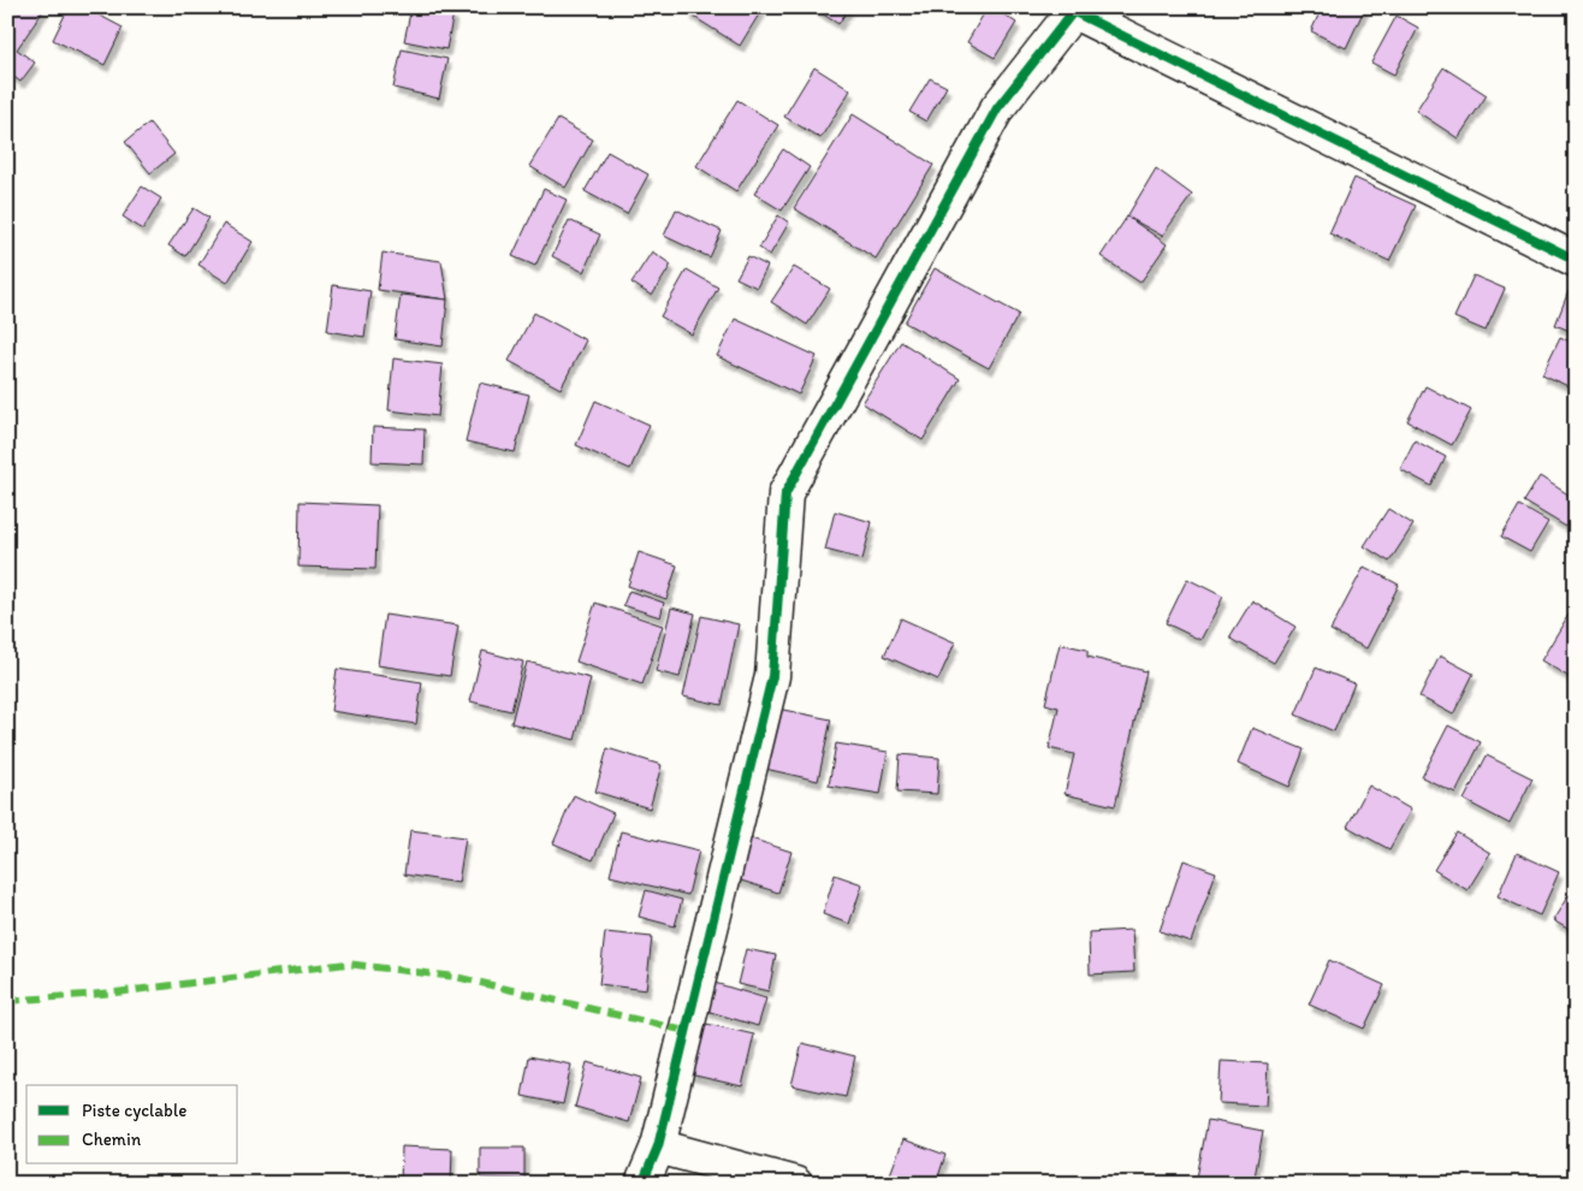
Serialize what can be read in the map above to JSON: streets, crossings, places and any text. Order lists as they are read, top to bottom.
{
  "legend": ["Piste cyclable", "Chemin"]
}
